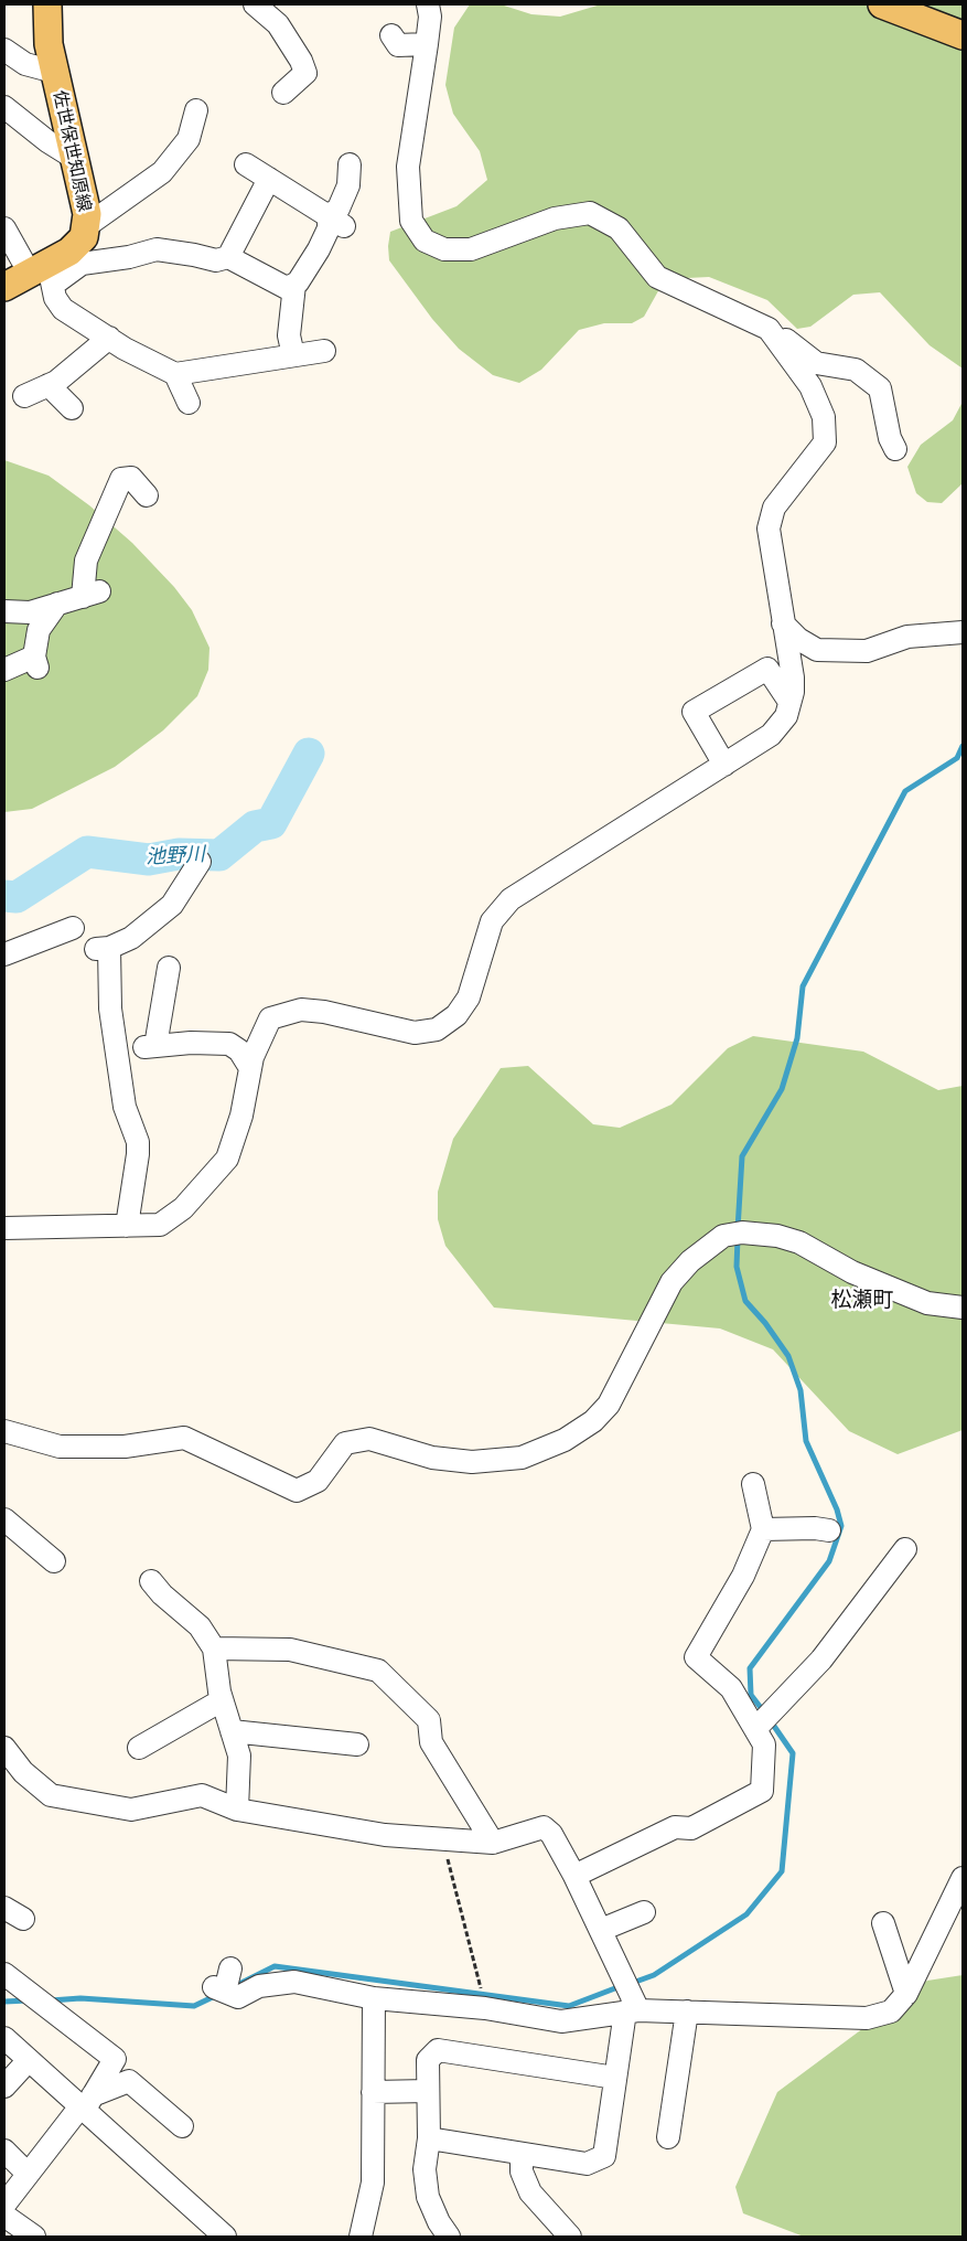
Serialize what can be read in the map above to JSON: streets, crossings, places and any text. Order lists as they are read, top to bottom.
{
  "streets": {
    "main road": ["佐世保世知原線"]
  },
  "districts": ["松瀬町"],
  "water": ["池野川"]
}
